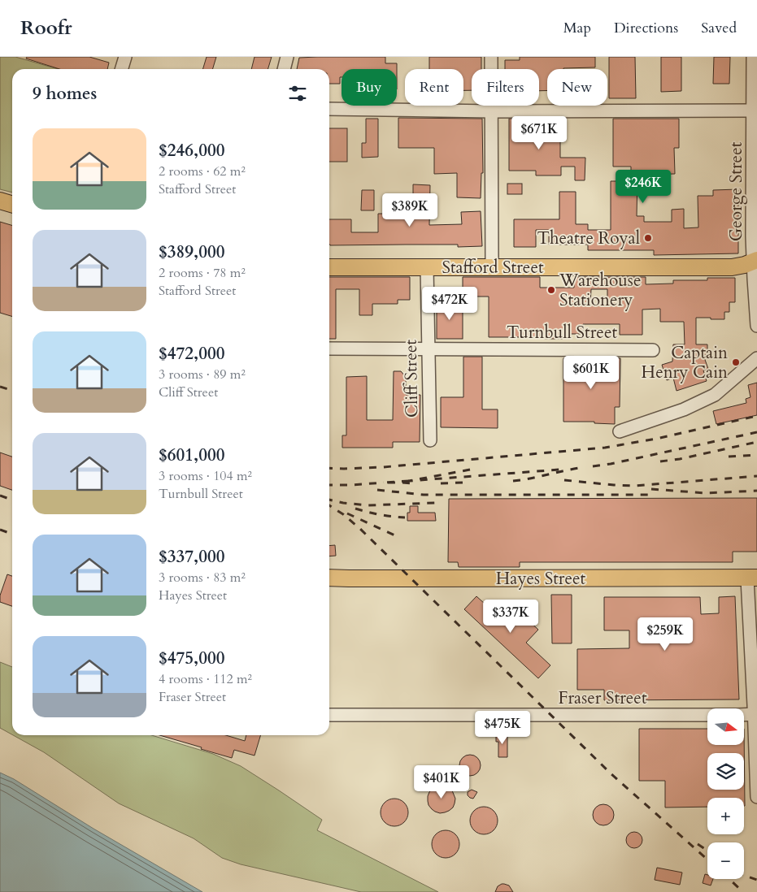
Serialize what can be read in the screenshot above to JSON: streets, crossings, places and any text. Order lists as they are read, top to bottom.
{
  "streets": {
    "main road": ["Stafford Street", "Hayes Street"],
    "street": [
      "George Street",
      "Turnbull Street",
      "Cliff Street",
      "Fraser Street"
    ]
  },
  "crossings": [
    ["George Street", "Stafford Street"],
    ["Stafford Street", "Cliff Street"],
    ["Turnbull Street", "Cliff Street"]
  ],
  "places": ["Theatre Royal", "Warehouse Stationery", "Captain Henry Cain"],
  "north": "right",
  "page": {
    "header": "Roofr",
    "nav": ["Map", "Directions", "Saved"],
    "chip": [
      "Buy",
      "Rent",
      "Filters",
      "New"
    ],
    "heading": "9 homes",
    "price": [
      "$671K",
      "$246K",
      "$389K",
      "$472K",
      "$601K",
      "$337K",
      "$259K",
      "$475K",
      "$401K"
    ],
    "list": [
      {
        "name": "$246,000",
        "note": "2 rooms · 62 m² · Stafford Street"
      },
      {
        "name": "$389,000",
        "note": "2 rooms · 78 m² · Stafford Street"
      },
      {
        "name": "$472,000",
        "note": "3 rooms · 89 m² · Cliff Street"
      },
      {
        "name": "$601,000",
        "note": "3 rooms · 104 m² · Turnbull Street"
      },
      {
        "name": "$337,000",
        "note": "3 rooms · 83 m² · Hayes Street"
      },
      {
        "name": "$475,000",
        "note": "4 rooms · 112 m² · Fraser Street"
      }
    ],
    "map_buttons": ["+", "−"]
  }
}
